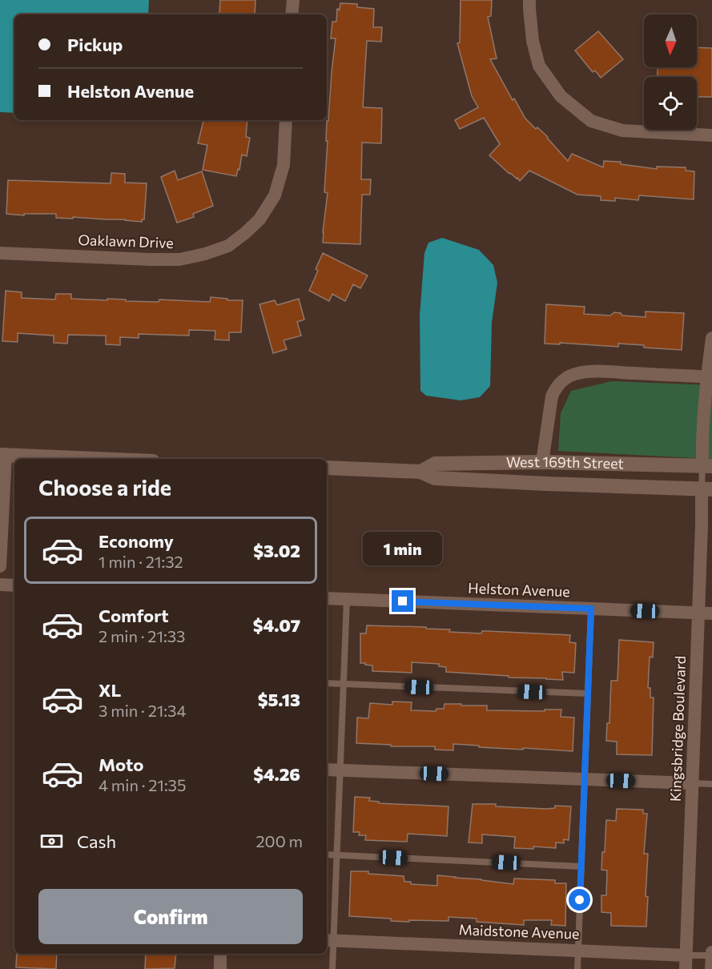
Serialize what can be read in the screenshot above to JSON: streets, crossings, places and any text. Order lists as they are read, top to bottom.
{
  "streets": {
    "street": [
      "Oaklawn Drive",
      "West 169th Street",
      "Helston Avenue",
      "Kingsbridge Boulevard",
      "Maidstone Avenue"
    ]
  },
  "crossings": [
    ["West 169th Street", "Kingsbridge Boulevard"],
    ["Helston Avenue", "Kingsbridge Boulevard"],
    ["Kingsbridge Boulevard", "Maidstone Avenue"]
  ],
  "north": "bottom",
  "page": {
    "banner": ["Pickup", "Helston Avenue"],
    "heading": "Choose a ride",
    "list": [
      {
        "name": "Economy",
        "note": "1 min · 21:32",
        "value": "$3.02"
      },
      {
        "name": "Comfort",
        "note": "2 min · 21:33",
        "value": "$4.07"
      },
      {
        "name": "XL",
        "note": "3 min · 21:34",
        "value": "$5.13"
      },
      {
        "name": "Moto",
        "note": "4 min · 21:35",
        "value": "$4.26"
      }
    ],
    "bubble": "1 min",
    "pay": ["Cash", "200 m"],
    "buttons": "Confirm"
  }
}
